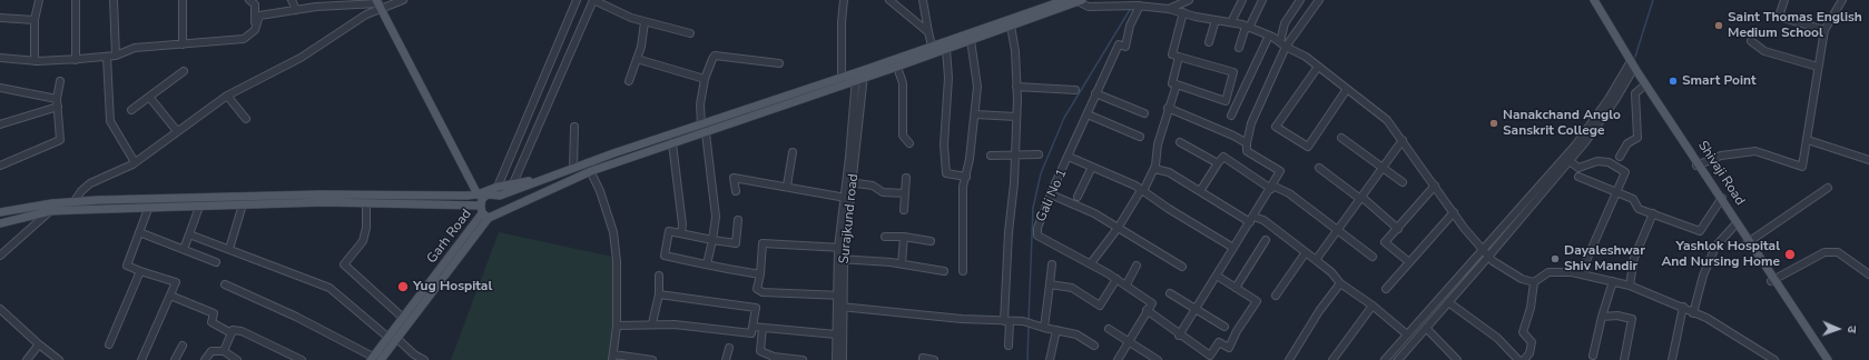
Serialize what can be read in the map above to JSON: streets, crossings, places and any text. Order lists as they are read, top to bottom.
{
  "streets": {
    "main road": ["Shivaji Road", "Garh Road"],
    "street": ["Gali No 1", "Surajkund road"]
  },
  "places": [
    "Saint Thomas English Medium School",
    "Smart Point",
    "Nanakchand Anglo Sanskrit College",
    "Yashlok Hospital And Nursing Home",
    "Dayaleshwar Shiv Mandir",
    "Yug Hospital"
  ],
  "north": "right"
}
